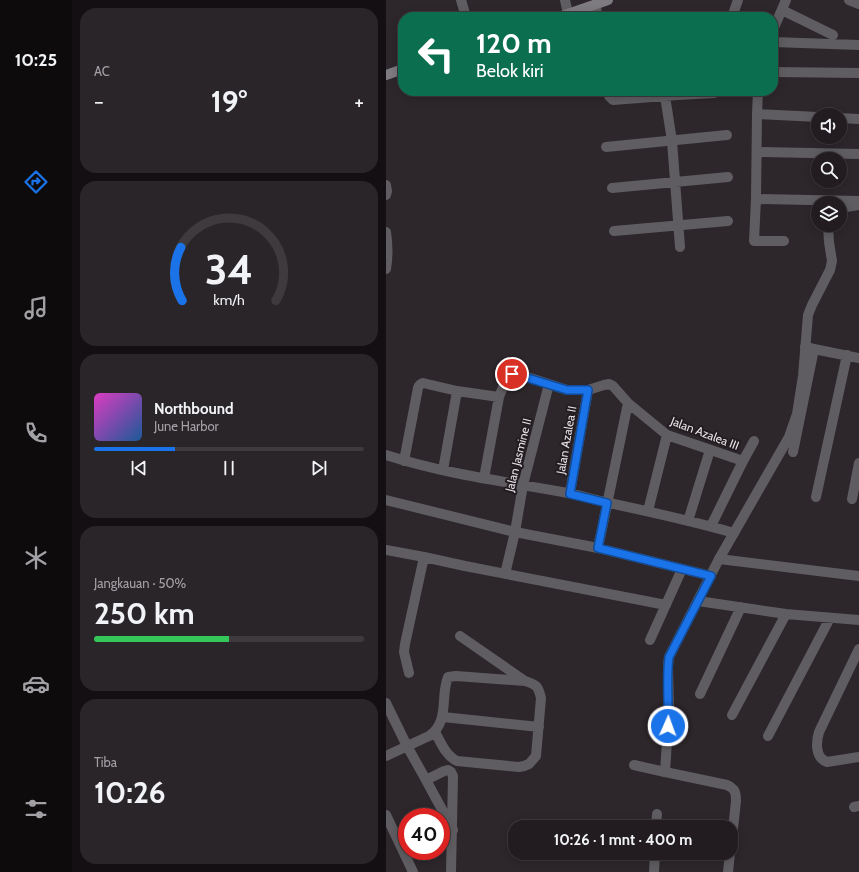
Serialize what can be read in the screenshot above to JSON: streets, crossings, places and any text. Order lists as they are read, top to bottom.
{
  "streets": {
    "street": ["Jalan Azalea III", "Jalan Azalea II", "Jalan Jasmine II"]
  },
  "crossings": [
    ["Jalan Azalea III", "Jalan Azalea II"],
    ["Jalan Azalea III", "Jalan Jasmine II"]
  ],
  "page": {
    "tabs": "10:25",
    "tile": [
      "AC",
      ["Jangkauan · 50%", "250 km"],
      ["Tiba", "10:26"]
    ],
    "turn": ["120 m", "Belok kiri"],
    "heat": ["−", "19°", "+"],
    "song": ["Northbound", "June Harbor"],
    "limit": "40",
    "trip": "10:26 · 1 mnt · 400 m",
    "gauge": ["34", "km/h"]
  }
}
